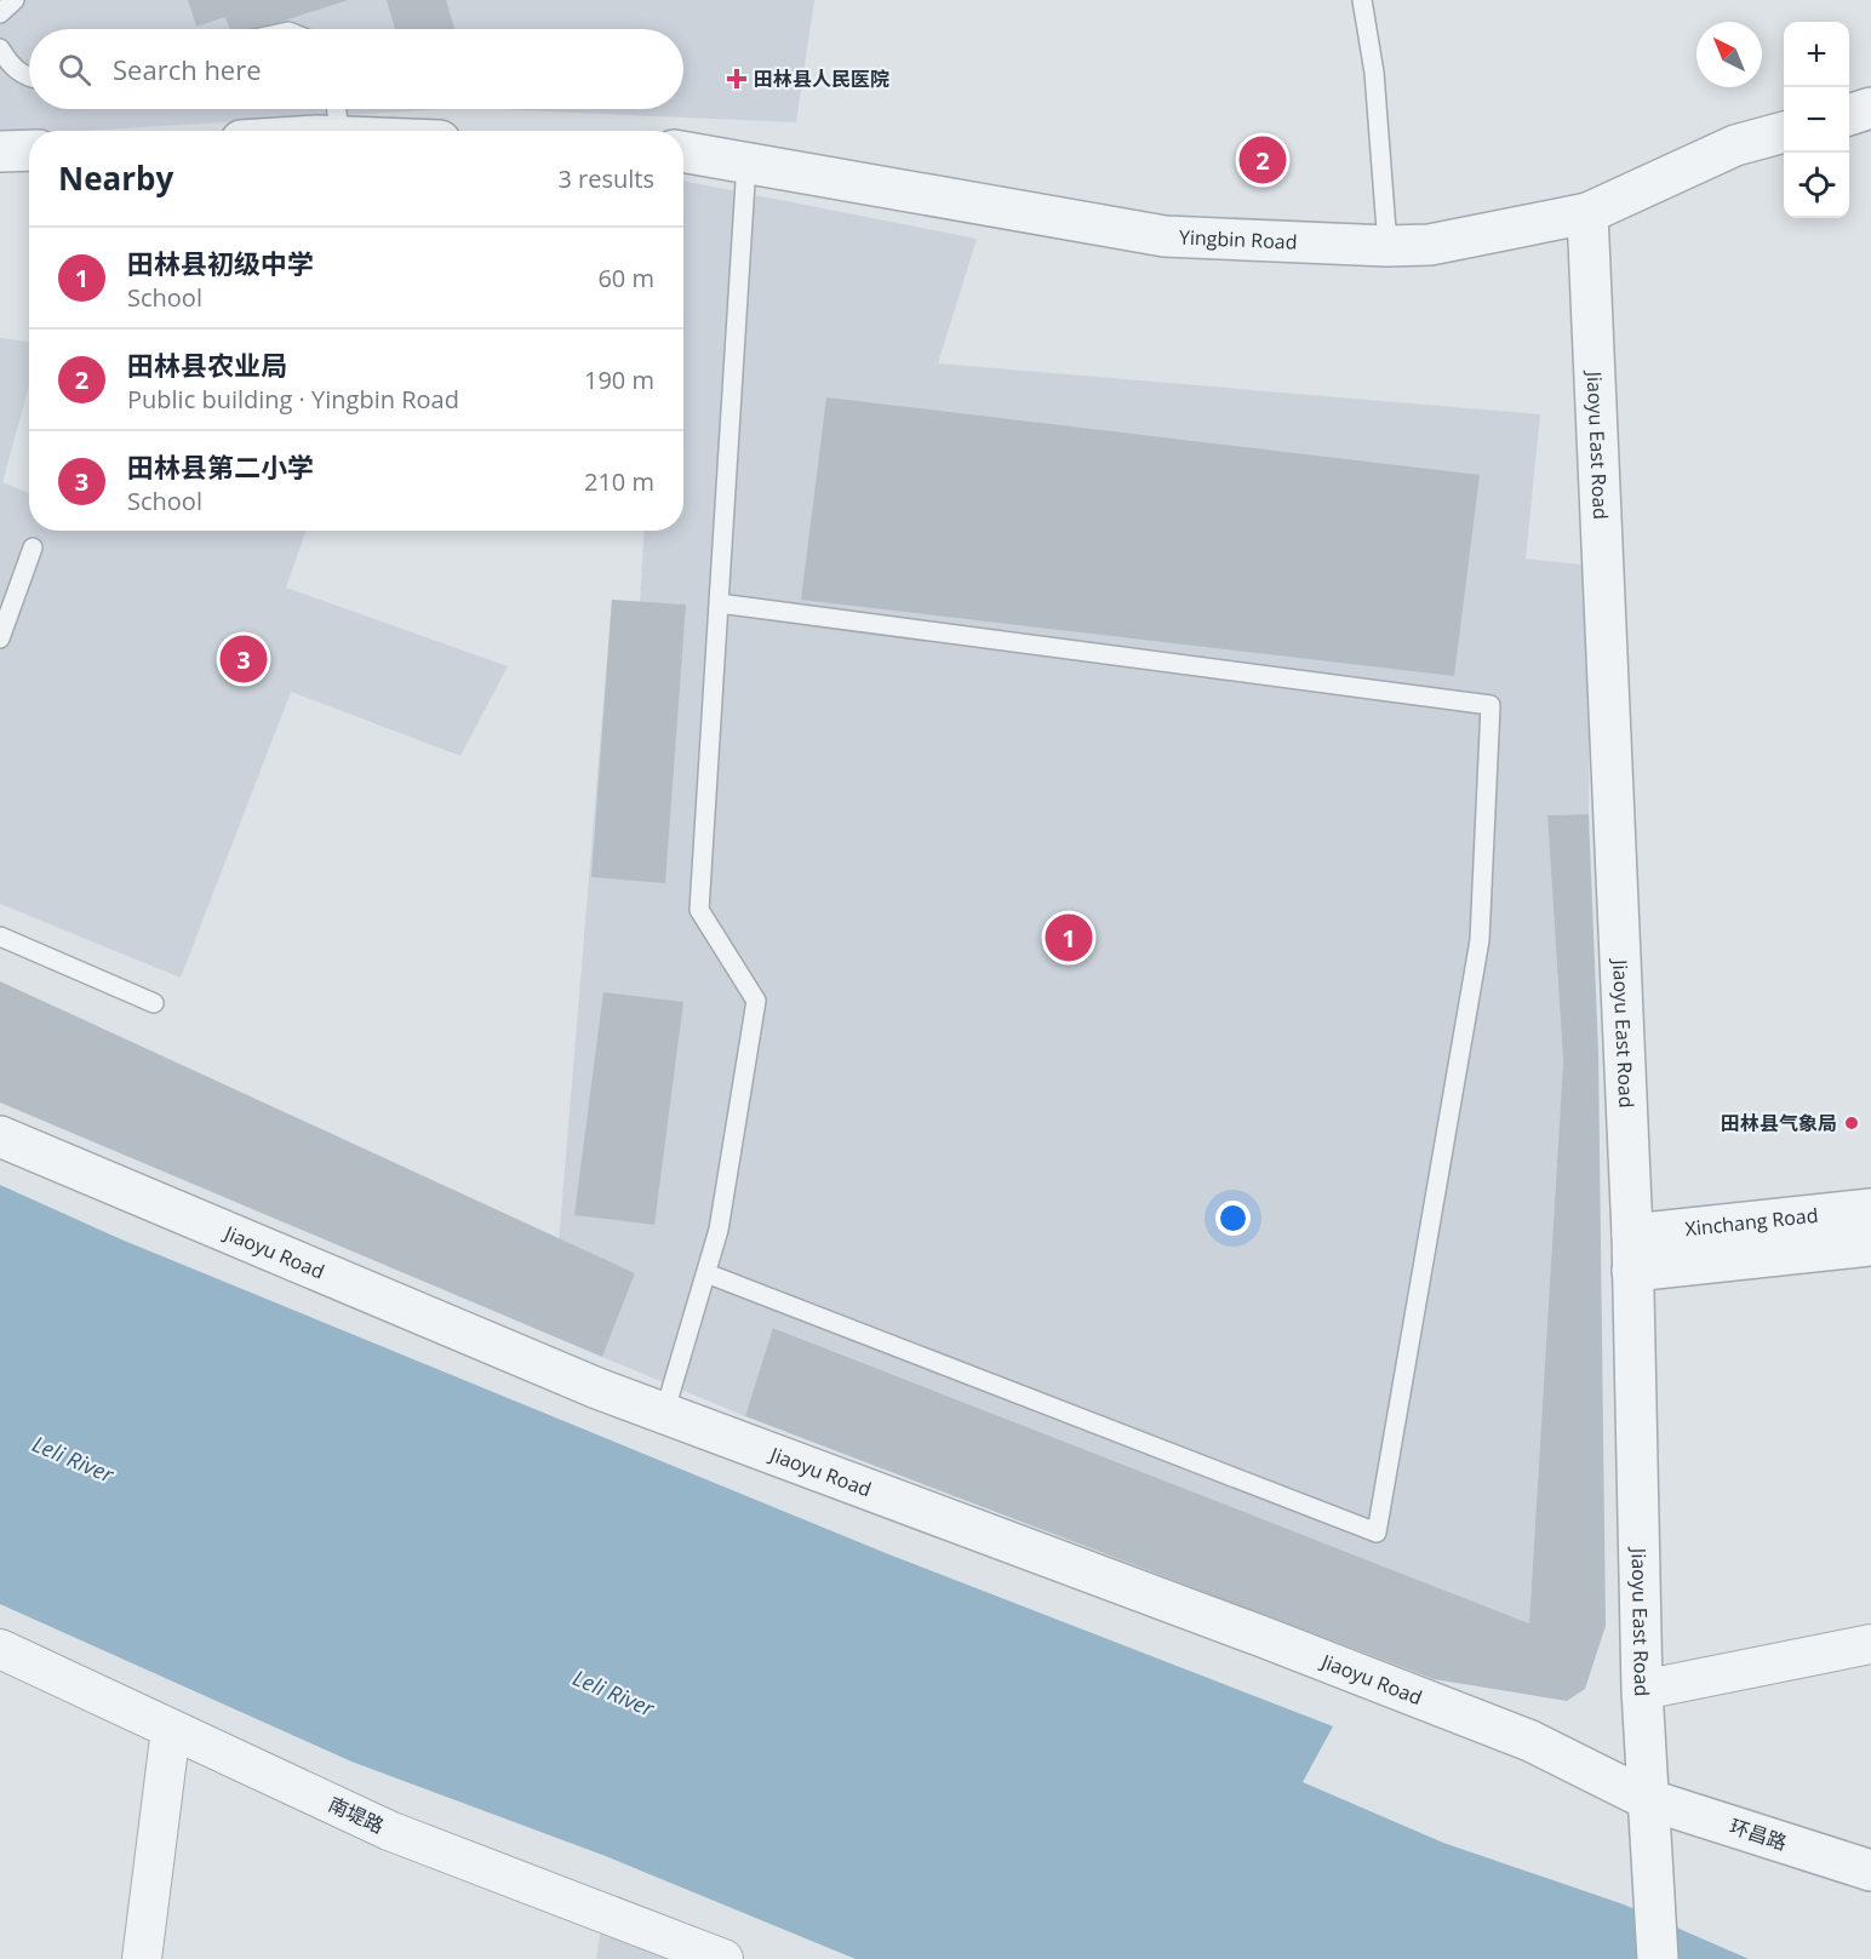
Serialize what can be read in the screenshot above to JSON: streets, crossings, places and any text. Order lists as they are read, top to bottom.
{
  "streets": {
    "street": [
      "Yingbin Road",
      "Jiaoyu East Road",
      "Xinchang Road",
      "Jiaoyu Road",
      "南堤路",
      "环昌路"
    ]
  },
  "crossings": [
    ["Yingbin Road", "Jiaoyu East Road"],
    ["Jiaoyu East Road", "Xinchang Road"],
    ["Jiaoyu East Road", "Jiaoyu Road"],
    ["Jiaoyu East Road", "环昌路"],
    ["Jiaoyu Road", "环昌路"]
  ],
  "water": ["Leli River"],
  "places": {
    "health": ["田林县人民医院"],
    "other": ["田林县气象局"]
  },
  "north": "top left",
  "page": {
    "map_buttons": ["+", "−"],
    "search": "Search here",
    "heading": ["Nearby", "3 results"],
    "pins": ["2", "3", "1"],
    "list": [
      {
        "mark": "1",
        "name": "田林县初级中学",
        "note": "School",
        "value": "60 m"
      },
      {
        "mark": "2",
        "name": "田林县农业局",
        "note": "Public building · Yingbin Road",
        "value": "190 m"
      },
      {
        "mark": "3",
        "name": "田林县第二小学",
        "note": "School",
        "value": "210 m"
      }
    ]
  }
}
